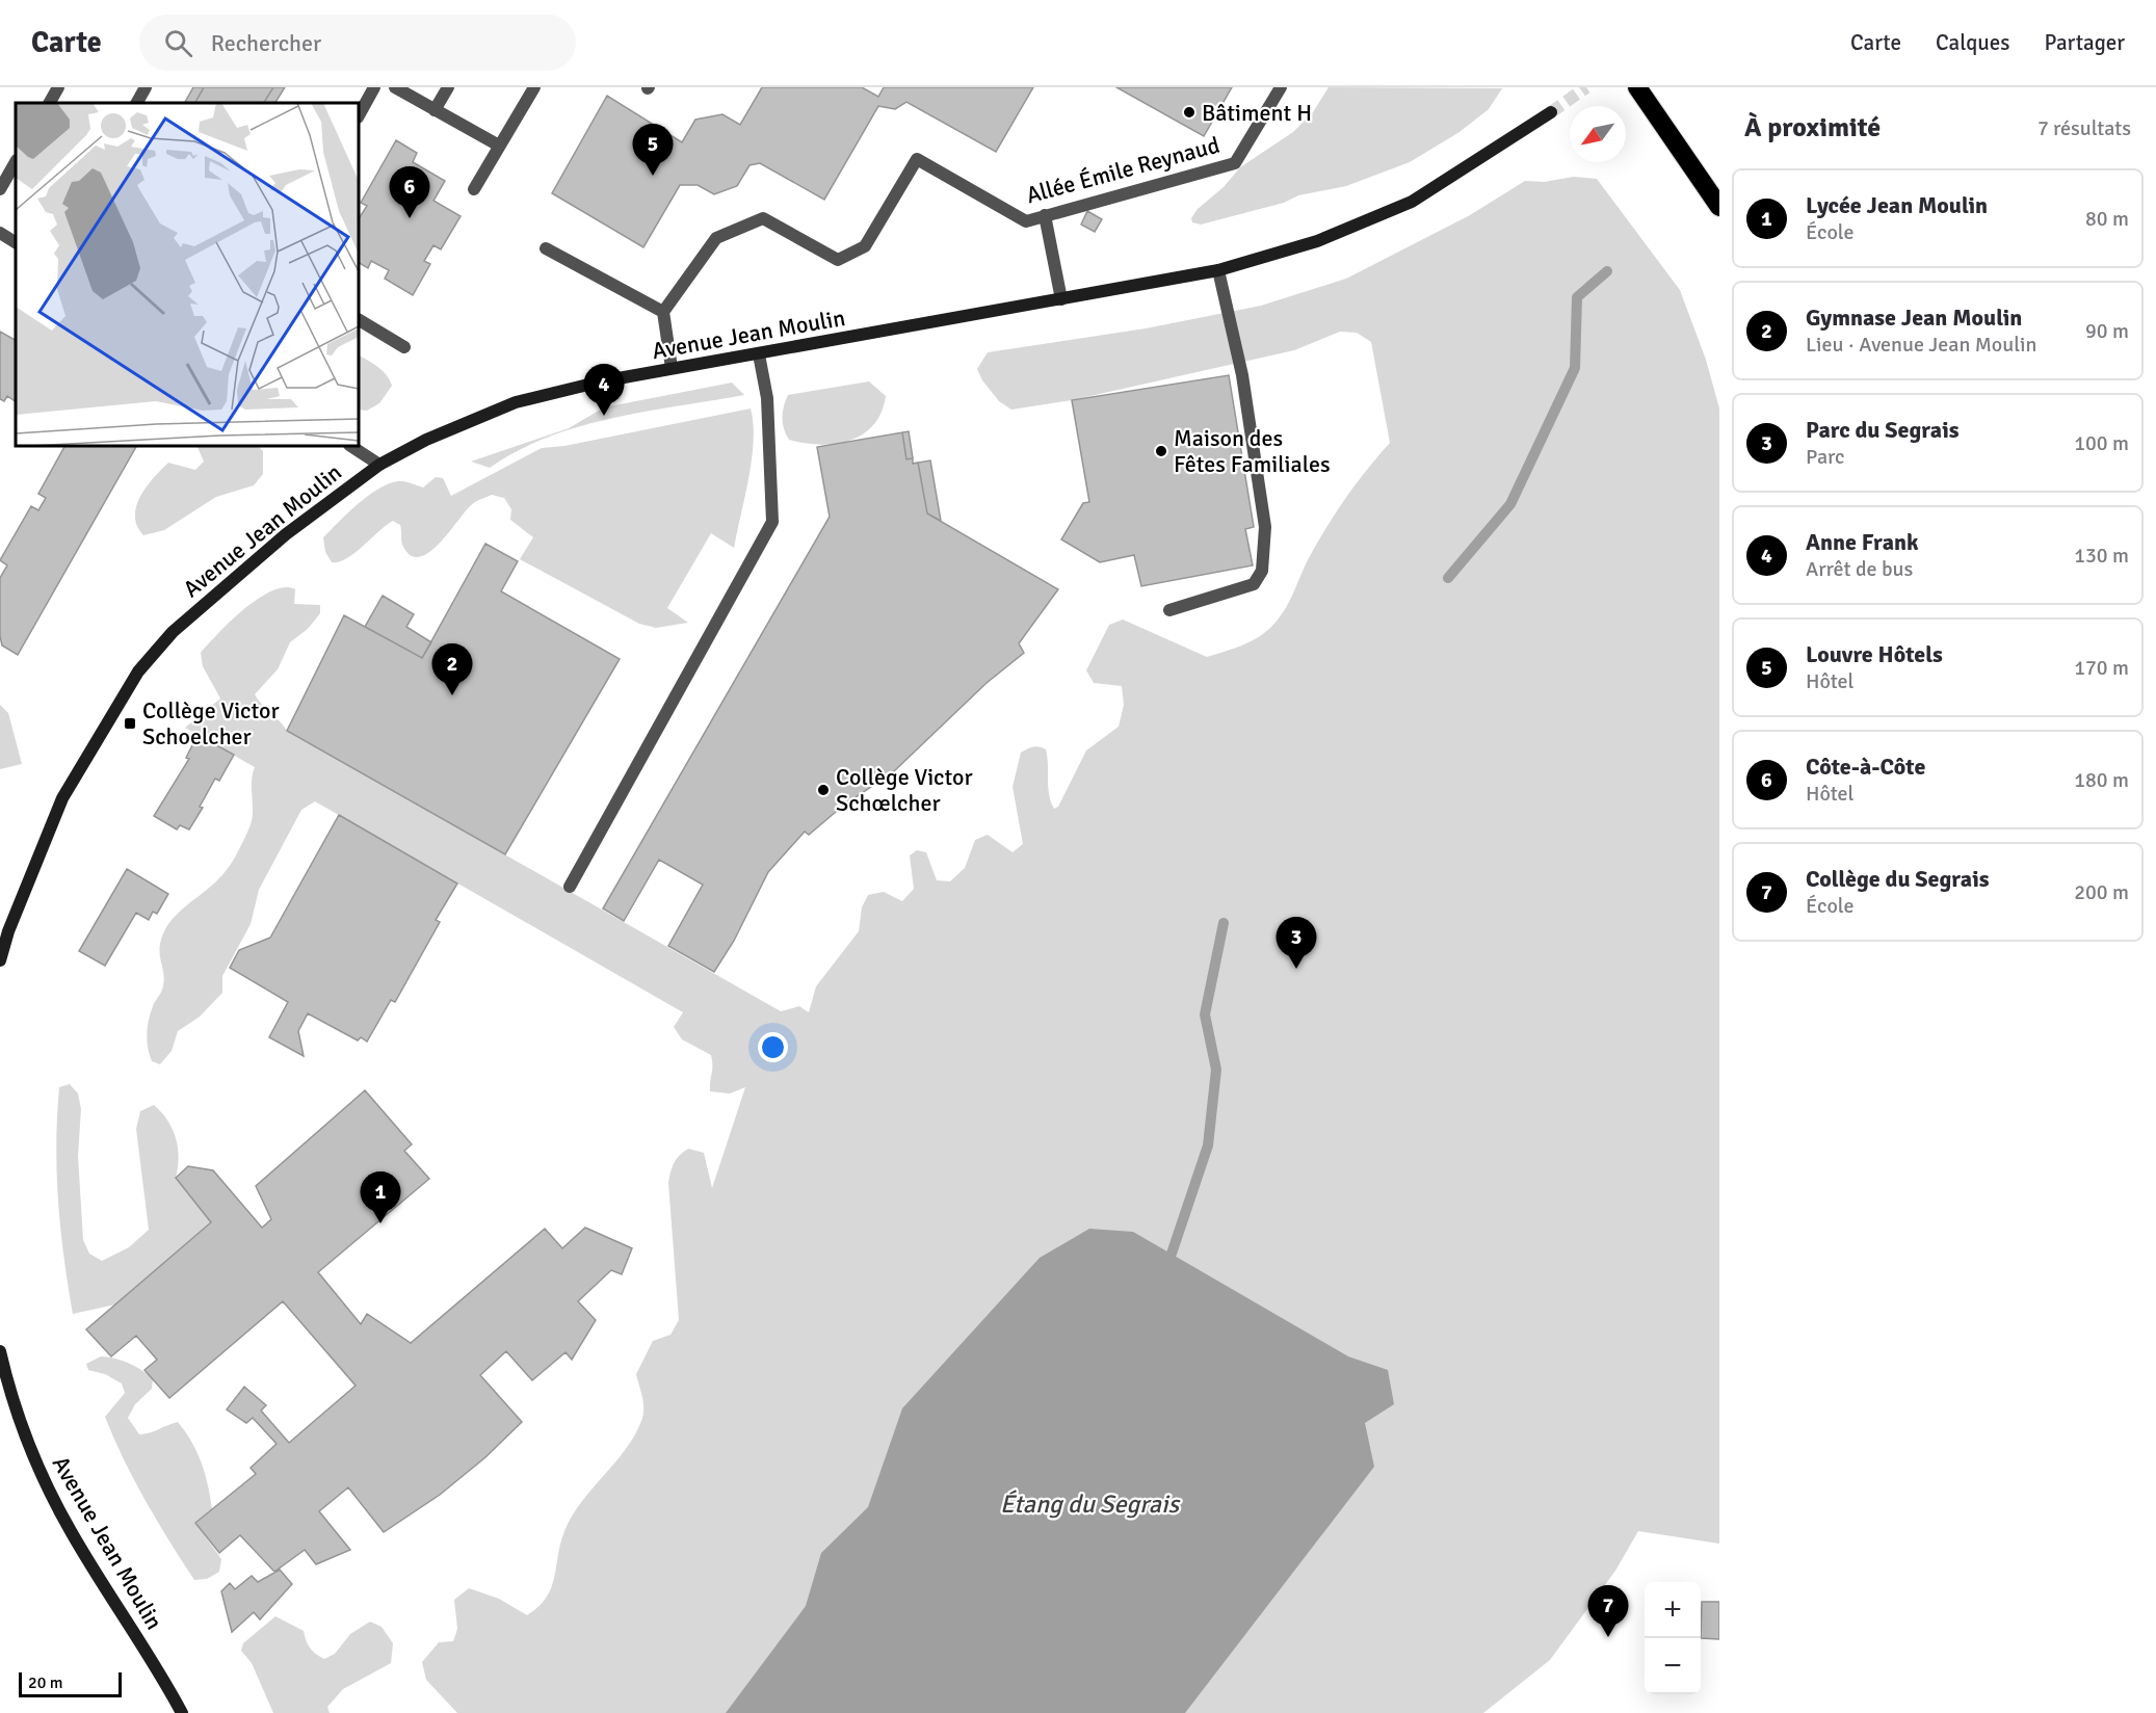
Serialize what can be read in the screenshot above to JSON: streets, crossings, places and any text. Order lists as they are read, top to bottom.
{
  "streets": {
    "street": ["Allée Émile Reynaud", "Avenue Jean Moulin"]
  },
  "water": ["Étang du Segrais"],
  "places": {
    "other": ["Bâtiment H", "Maison des Fêtes Familiales", "Collège Victor Schœlcher"],
    "transit": ["Collège Victor Schoelcher"]
  },
  "scale_bar": "20 m",
  "north": "bottom left",
  "page": {
    "header": "Carte",
    "search": "Rechercher",
    "nav": ["Carte", "Calques", "Partager"],
    "heading": ["À proximité", "7 résultats"],
    "pins": [
      "5",
      "6",
      "4",
      "2",
      "3",
      "1",
      "7"
    ],
    "list": [
      {
        "mark": "1",
        "name": "Lycée Jean Moulin",
        "note": "École",
        "value": "80 m"
      },
      {
        "mark": "2",
        "name": "Gymnase Jean Moulin",
        "note": "Lieu · Avenue Jean Moulin",
        "value": "90 m"
      },
      {
        "mark": "3",
        "name": "Parc du Segrais",
        "note": "Parc",
        "value": "100 m"
      },
      {
        "mark": "4",
        "name": "Anne Frank",
        "note": "Arrêt de bus",
        "value": "130 m"
      },
      {
        "mark": "5",
        "name": "Louvre Hôtels",
        "note": "Hôtel",
        "value": "170 m"
      },
      {
        "mark": "6",
        "name": "Côte-à-Côte",
        "note": "Hôtel",
        "value": "180 m"
      },
      {
        "mark": "7",
        "name": "Collège du Segrais",
        "note": "École",
        "value": "200 m"
      }
    ],
    "map_buttons": ["+", "−"],
    "scale": "20 m"
  }
}
